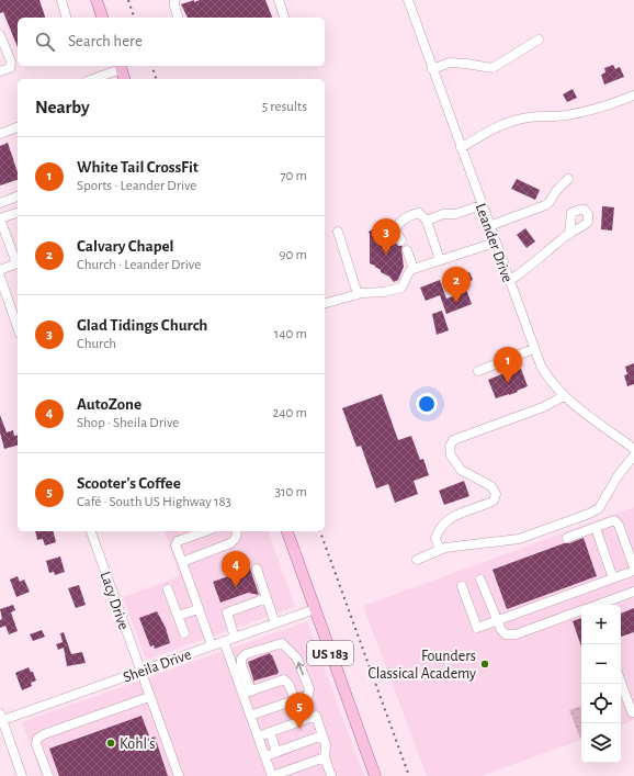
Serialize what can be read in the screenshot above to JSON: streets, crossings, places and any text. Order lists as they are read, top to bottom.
{
  "streets": {
    "main road": ["US 183"],
    "street": ["Leander Drive", "Lacy Drive", "Sheila Drive"]
  },
  "crossings": [
    ["Lacy Drive", "Sheila Drive"],
    ["US 183", "Sheila Drive"]
  ],
  "places": ["Founders Classical Academy", "Kohl's"],
  "page": {
    "search": "Search here",
    "heading": ["Nearby", "5 results"],
    "list": [
      {
        "mark": "1",
        "name": "White Tail CrossFit",
        "note": "Sports · Leander Drive",
        "value": "70 m"
      },
      {
        "mark": "2",
        "name": "Calvary Chapel",
        "note": "Church · Leander Drive",
        "value": "90 m"
      },
      {
        "mark": "3",
        "name": "Glad Tidings Church",
        "note": "Church",
        "value": "140 m"
      },
      {
        "mark": "4",
        "name": "AutoZone",
        "note": "Shop · Sheila Drive",
        "value": "240 m"
      },
      {
        "mark": "5",
        "name": "Scooter's Coffee",
        "note": "Café · South US Highway 183",
        "value": "310 m"
      }
    ],
    "pins": [
      "3",
      "2",
      "1",
      "4",
      "5"
    ],
    "map_buttons": ["+", "−"]
  }
}
